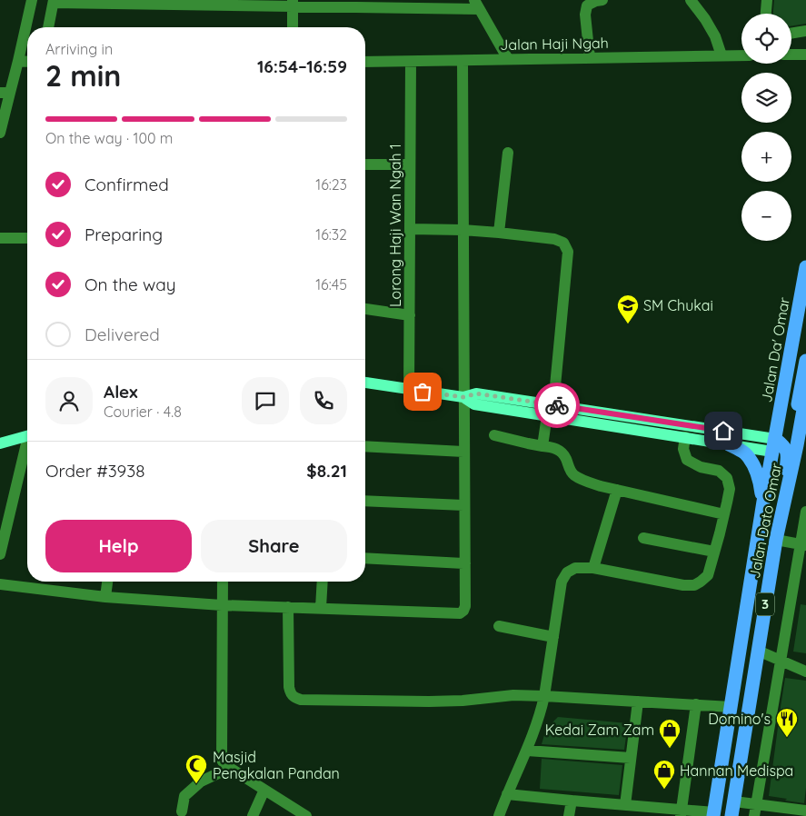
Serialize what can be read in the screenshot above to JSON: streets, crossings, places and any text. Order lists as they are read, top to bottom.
{
  "streets": {
    "highway": ["Jalan Da' Omar", "Jalan Dato Omar", "3"],
    "street": ["Jalan Haji Ngah", "Lorong Haji Wan Ngah 1"]
  },
  "crossings": [
    ["Jalan Haji Ngah", "Lorong Haji Wan Ngah 1"],
    ["Jalan Da' Omar", "Jalan Dato Omar"]
  ],
  "places": {
    "school or university": ["SM Chukai"],
    "restaurant": ["Domino's"],
    "shop": ["Kedai Zam Zam", "Hannan Medispa"],
    "mosque": ["Masjid Pengkalan Pandan"]
  },
  "page": {
    "map_buttons": ["+", "−"],
    "heading": ["2 min", "Arriving in", "16:54–16:59"],
    "panel": [
      "Alex",
      "Courier · 4.8",
      "Order #3938",
      "$8.21"
    ],
    "bar": "On the way · 100 m",
    "list": [
      ["Confirmed", "16:23"],
      ["Preparing", "16:32"],
      ["On the way", "16:45"],
      "Delivered"
    ],
    "buttons": ["Help", "Share"]
  }
}
